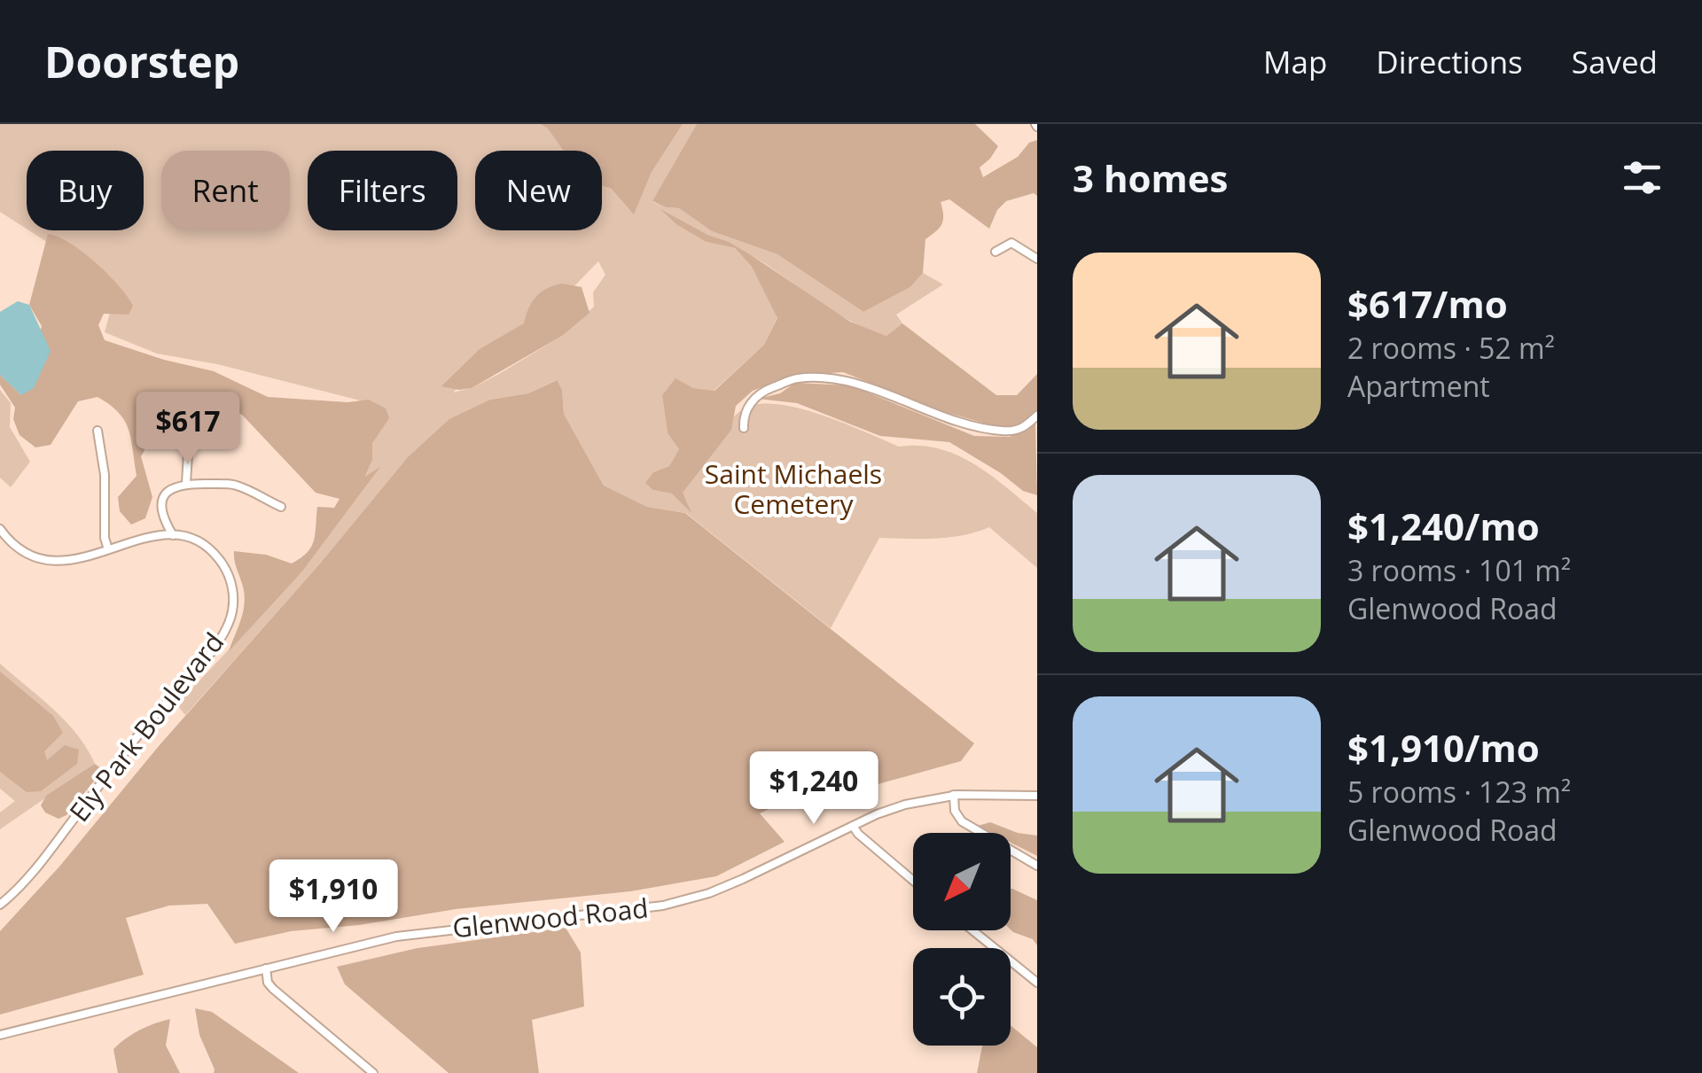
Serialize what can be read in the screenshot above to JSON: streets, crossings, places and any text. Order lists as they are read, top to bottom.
{
  "streets": {
    "street": ["Ely Park Boulevard", "Glenwood Road"]
  },
  "parks": ["Saint Michaels Cemetery"],
  "north": "bottom left",
  "page": {
    "header": "Doorstep",
    "nav": ["Map", "Directions", "Saved"],
    "heading": "3 homes",
    "chip": [
      "Buy",
      "Rent",
      "Filters",
      "New"
    ],
    "list": [
      {
        "name": "$617/mo",
        "note": "2 rooms · 52 m² · Apartment"
      },
      {
        "name": "$1,240/mo",
        "note": "3 rooms · 101 m² · Glenwood Road"
      },
      {
        "name": "$1,910/mo",
        "note": "5 rooms · 123 m² · Glenwood Road"
      }
    ],
    "price": ["$617", "$1,240", "$1,910"]
  }
}
